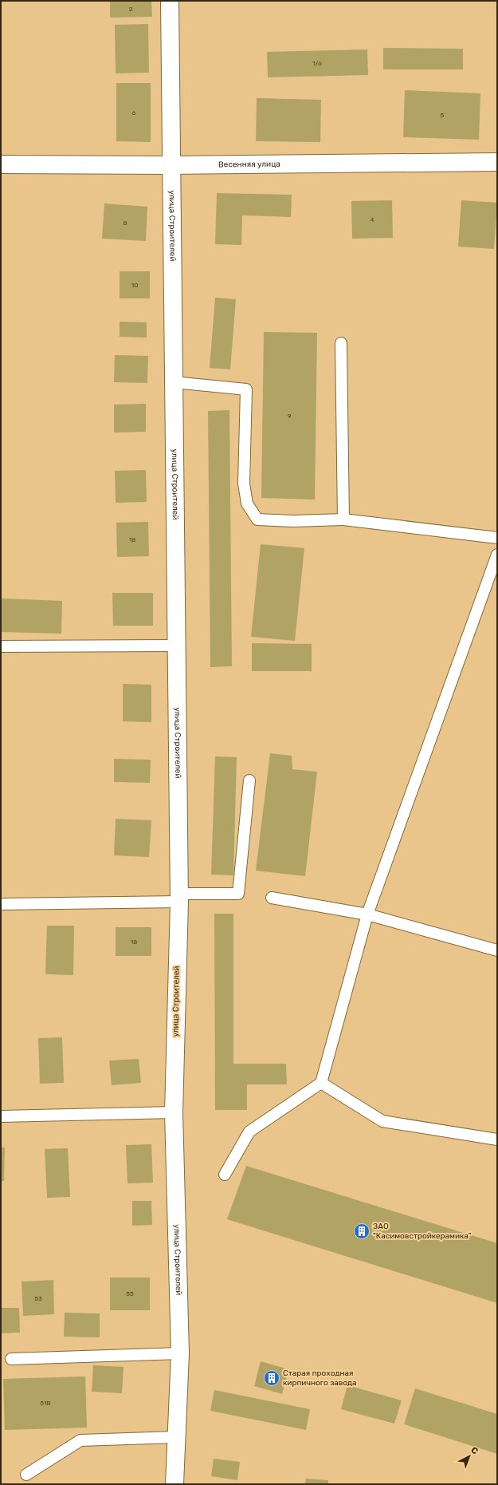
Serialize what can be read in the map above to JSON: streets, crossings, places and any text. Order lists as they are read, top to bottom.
{
  "streets": {
    "street": ["Весенняя улица", "улица Строителей"]
  },
  "crossings": [
    ["Весенняя улица", "улица Строителей"]
  ],
  "places": {
    "building": ["ЗАО \"Касимовстройкерамика\"", "Старая проходная кирпичного завода"]
  },
  "house_numbers": [
    "2",
    "1/6",
    "6",
    "5",
    "4",
    "8",
    "10",
    "9",
    "18",
    "18",
    "55",
    "53",
    "51В"
  ],
  "north": "top right"
}
